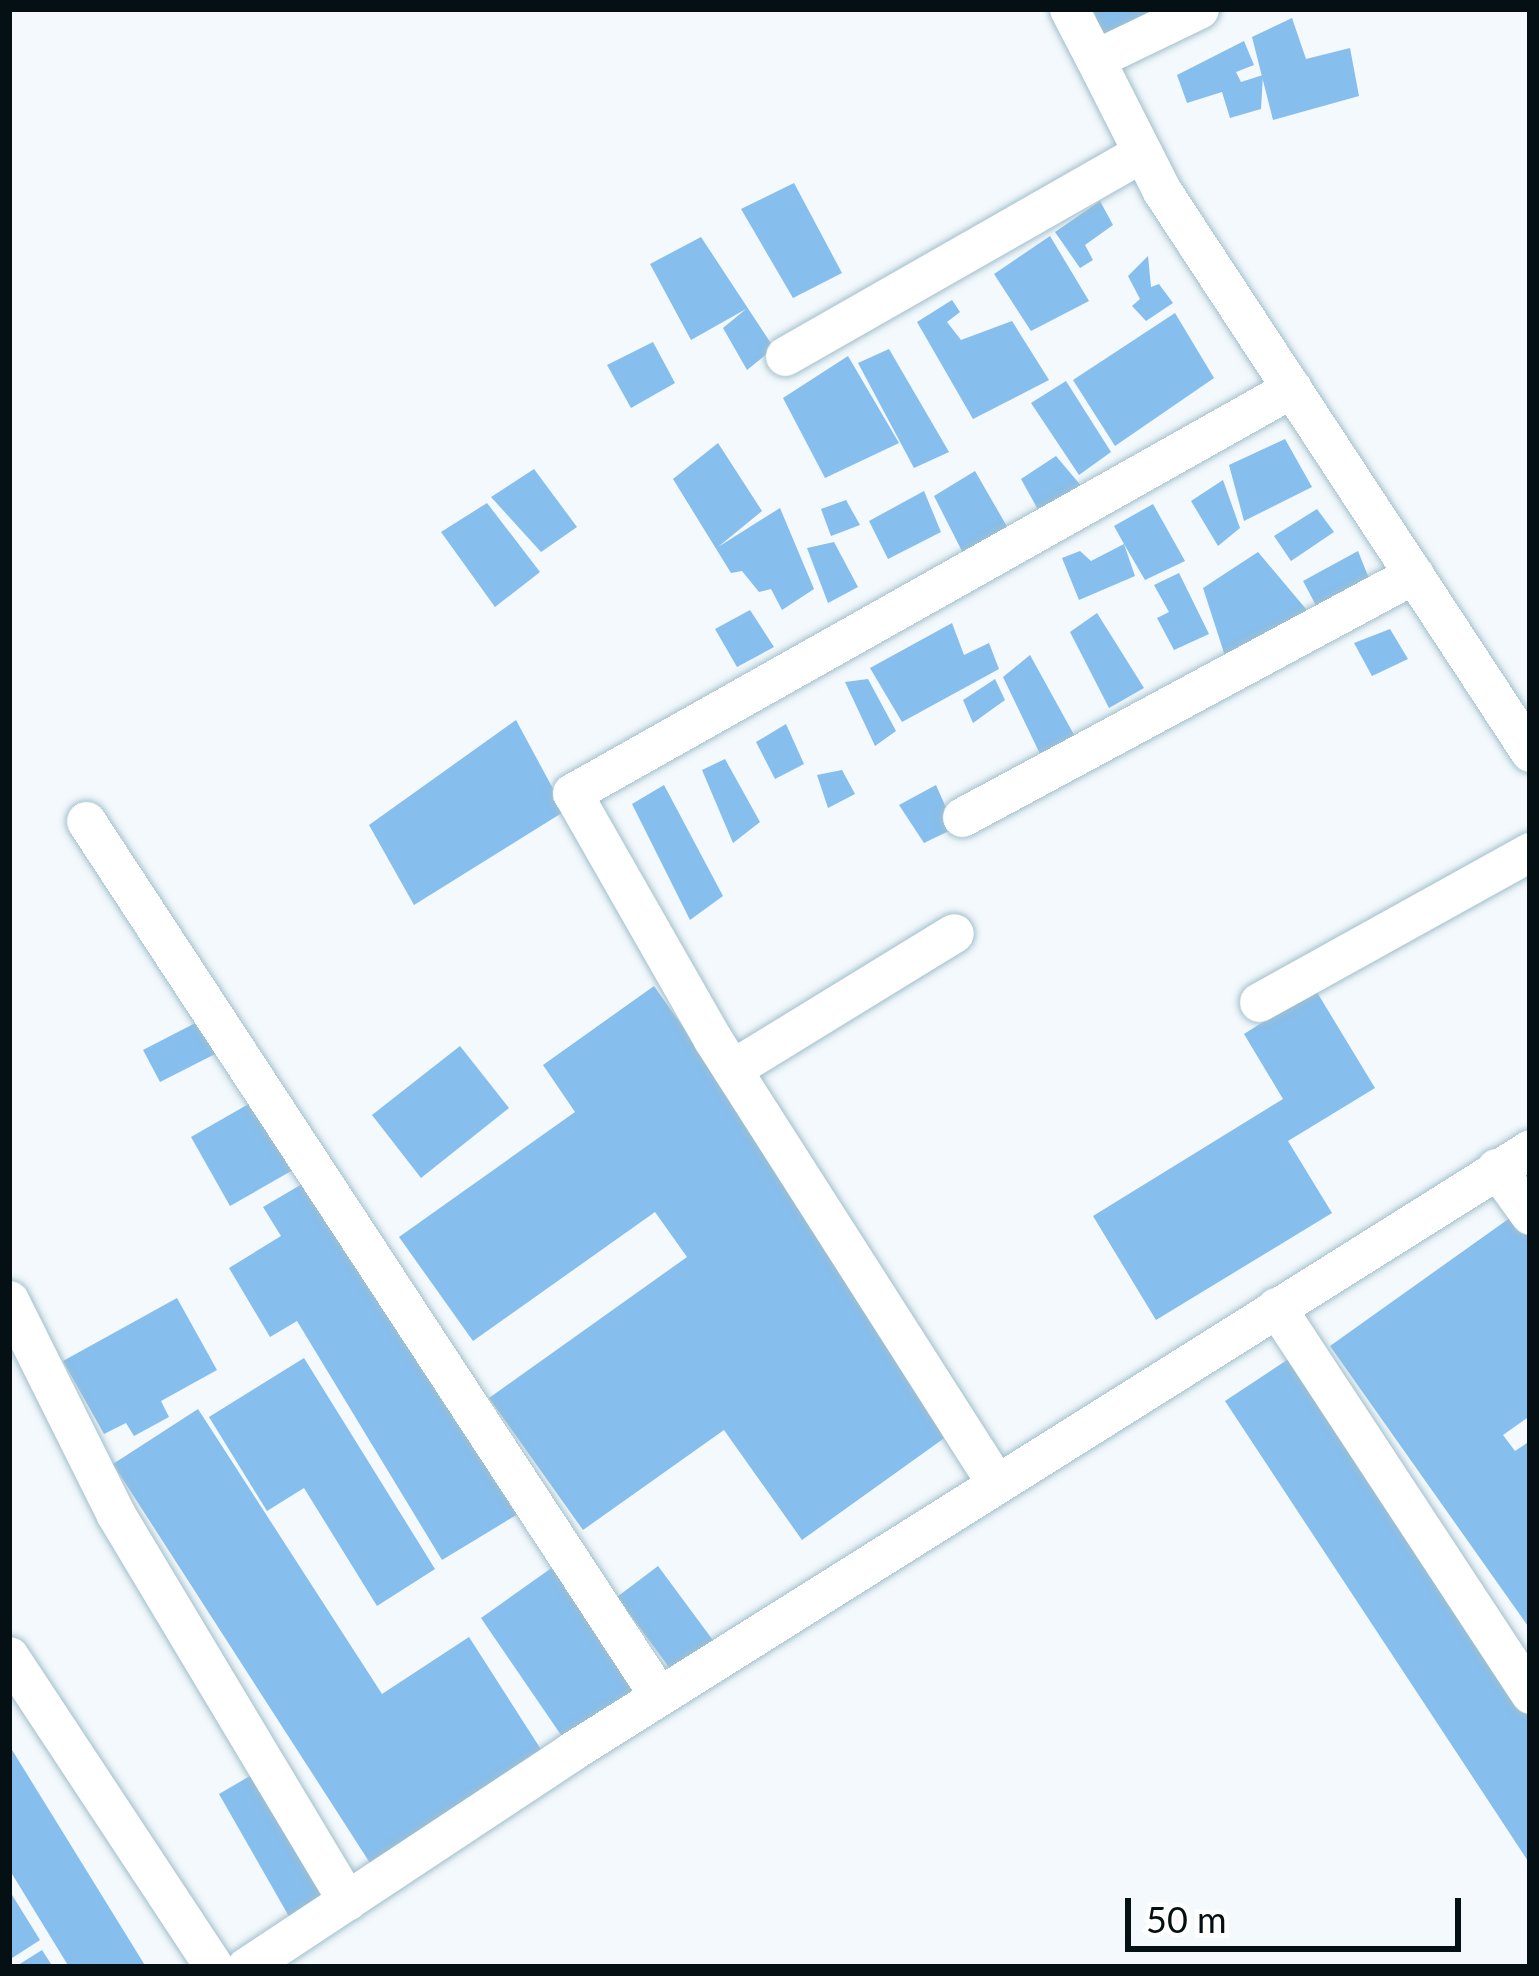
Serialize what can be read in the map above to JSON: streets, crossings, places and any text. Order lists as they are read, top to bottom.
{
  "scale_bar": "50 m"
}
